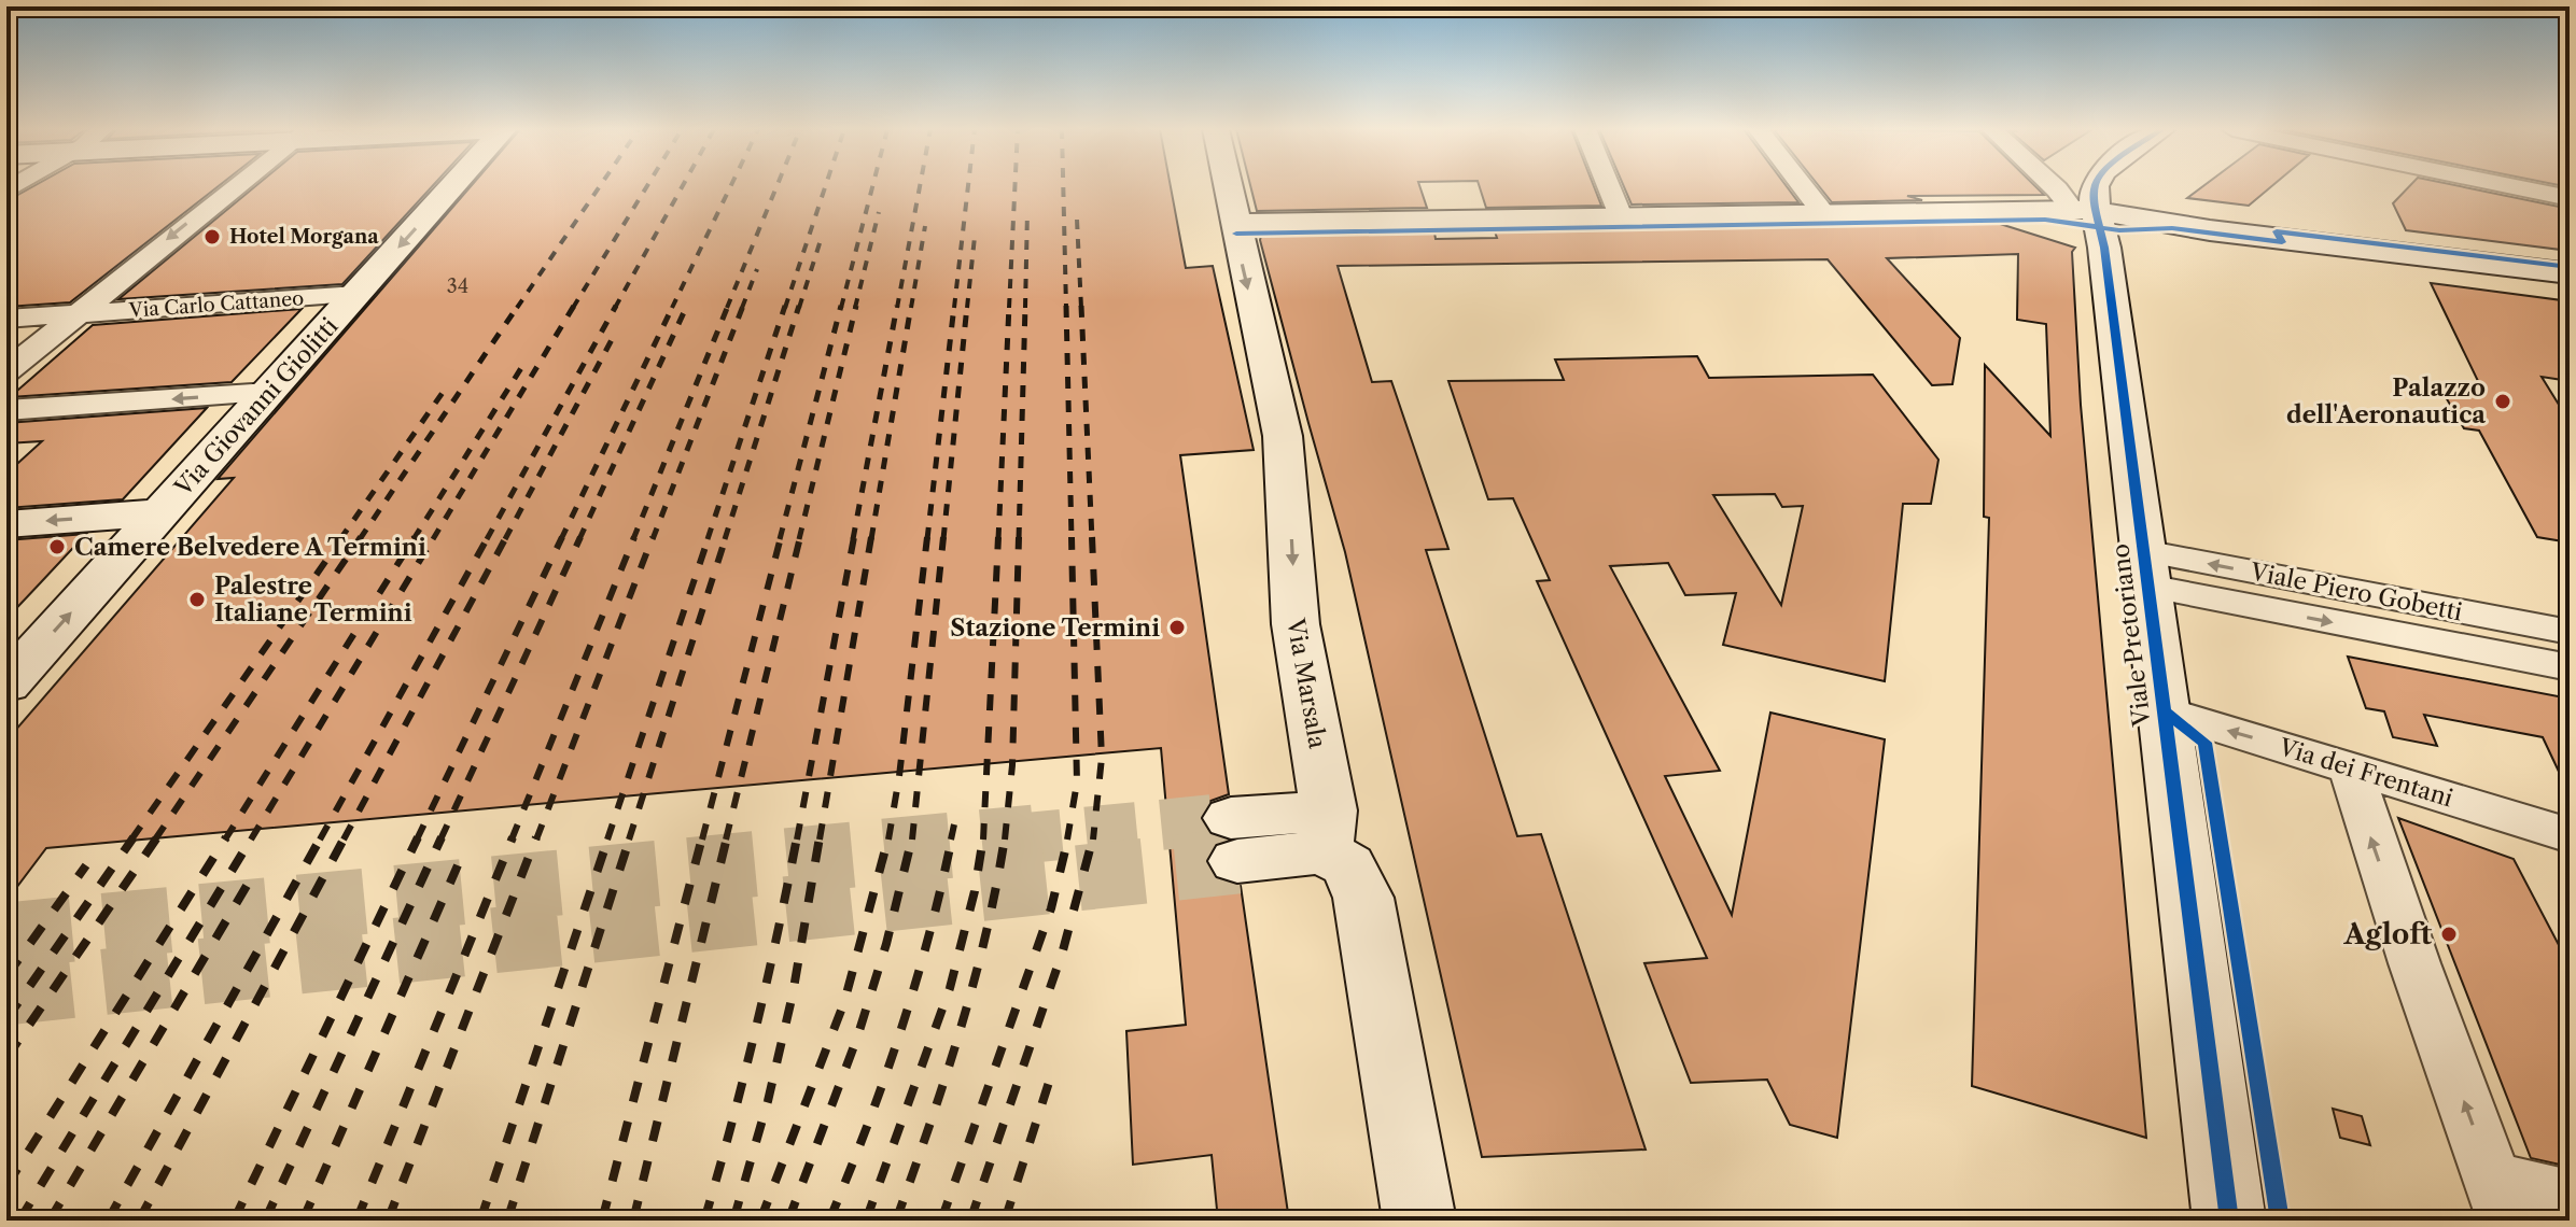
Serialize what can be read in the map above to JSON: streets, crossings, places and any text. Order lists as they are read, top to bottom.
{
  "streets": {
    "main road": ["Via Giovanni Giolitti", "Viale Pretoriano", "Via Marsala"],
    "street": ["Via Carlo Cattaneo", "Viale Piero Gobetti", "Via dei Frentani"]
  },
  "crossings": [
    ["Via Carlo Cattaneo", "Via Giovanni Giolitti"],
    ["Viale Piero Gobetti", "Viale Pretoriano"],
    ["Viale Pretoriano", "Via dei Frentani"]
  ],
  "one_way": ["Via Marsala", "Via dei Frentani"],
  "places": [
    "Hotel Morgana",
    "Palazzo dell'Aeronautica",
    "Camere Belvedere A Termini",
    "Palestre Italiane Termini",
    "Stazione Termini",
    "Agloft"
  ],
  "house_numbers": ["34"]
}
